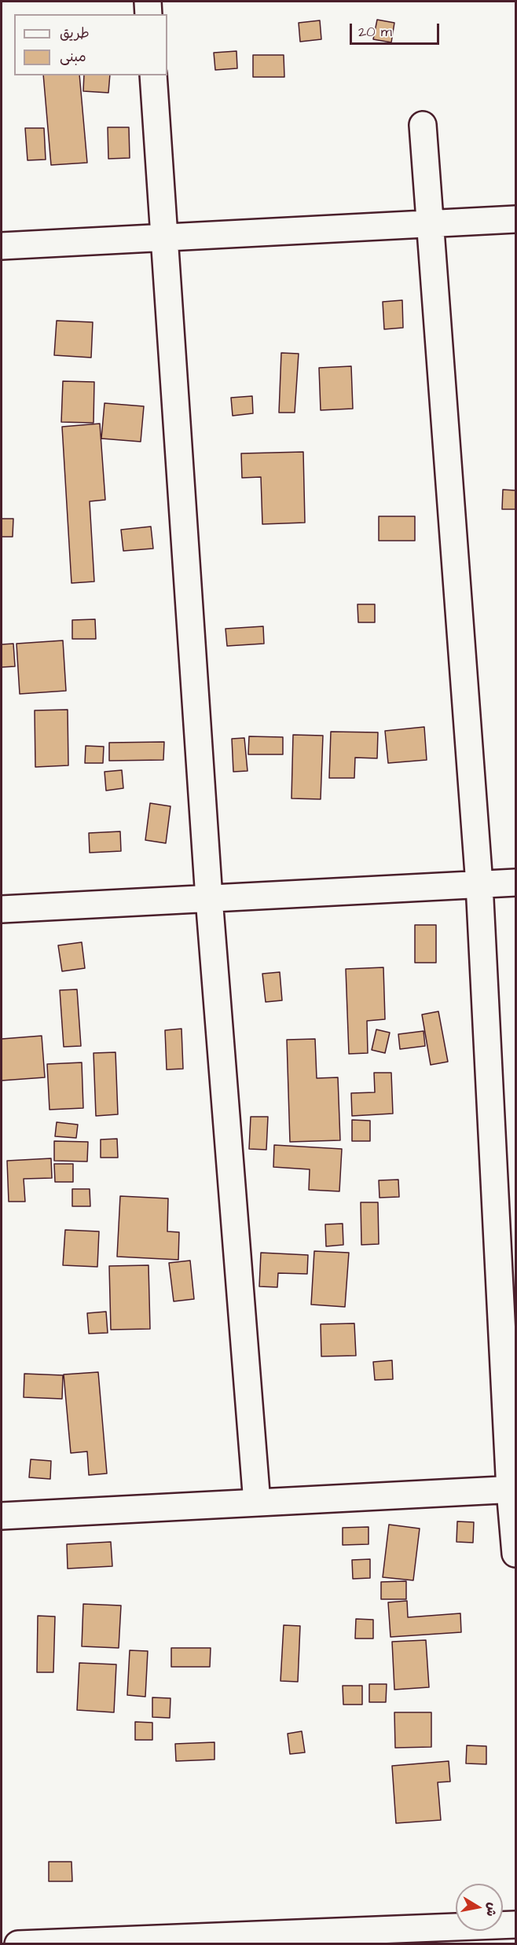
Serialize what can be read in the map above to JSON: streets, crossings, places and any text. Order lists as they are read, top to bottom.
{
  "legend": ["طريق", "مبنى"],
  "scale_bar": "20 m",
  "north": "right"
}
